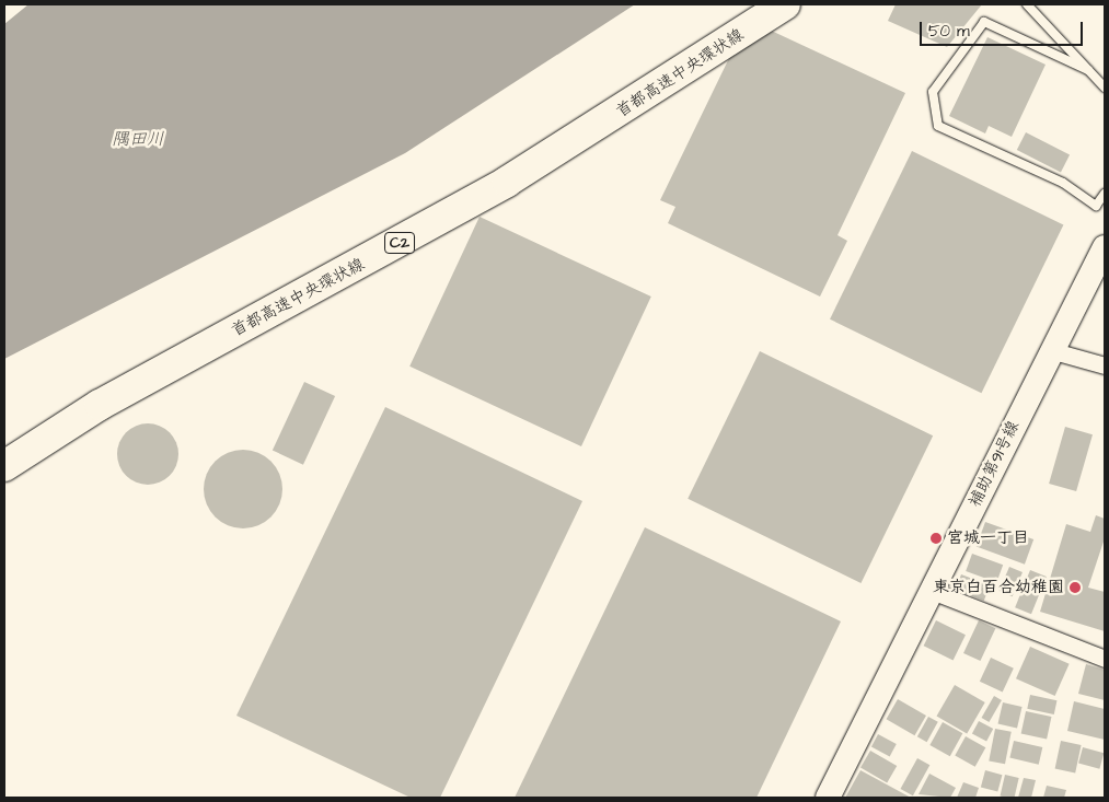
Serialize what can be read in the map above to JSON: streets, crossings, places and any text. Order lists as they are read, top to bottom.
{
  "streets": {
    "highway": ["首都高速中央環状線", "C2"],
    "street": ["補助第91号線"]
  },
  "water": ["隅田川"],
  "places": ["宮城一丁目", "東京白百合幼稚園"],
  "scale_bar": "50 m"
}
